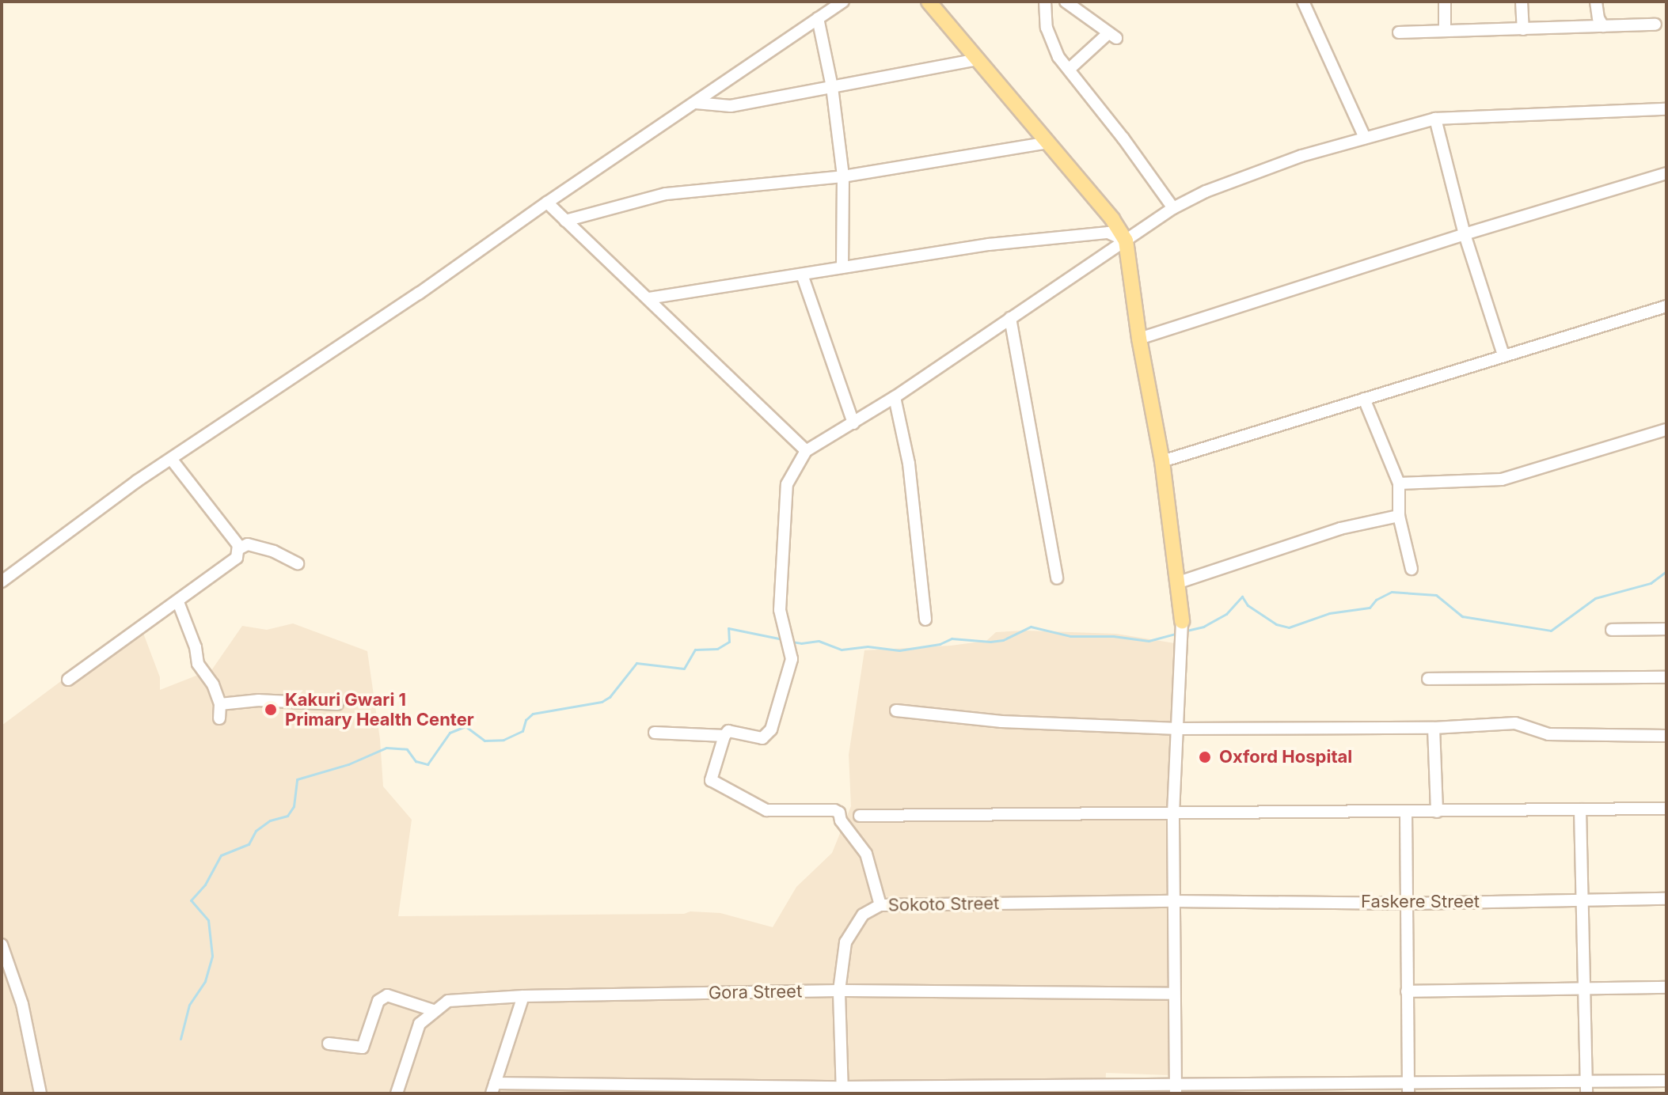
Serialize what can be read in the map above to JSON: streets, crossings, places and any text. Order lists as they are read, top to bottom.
{
  "streets": {
    "street": ["Faskere Street", "Sokoto Street", "Gora Street"]
  },
  "crossings": [
    ["Faskere Street", "Sokoto Street"],
    ["Sokoto Street", "Gora Street"]
  ],
  "places": ["Kakuri Gwari 1 Primary Health Center", "Oxford Hospital"]
}
